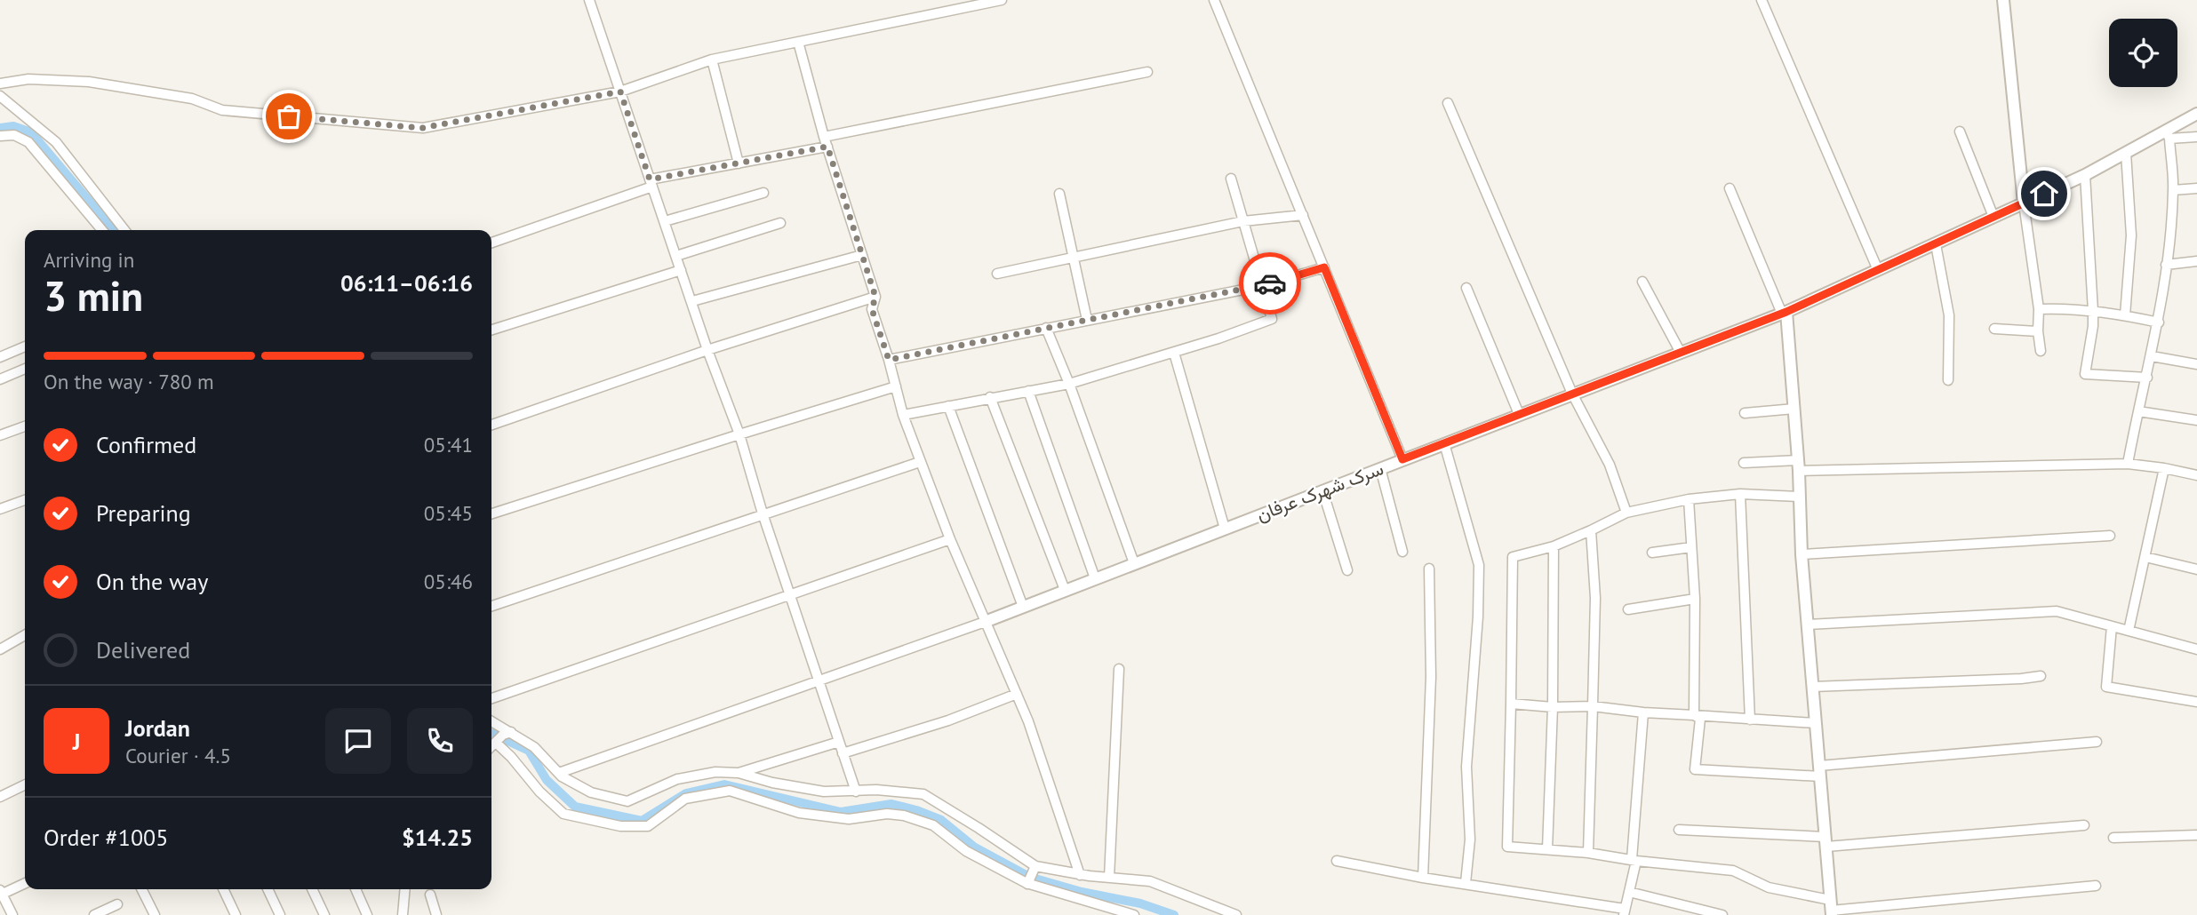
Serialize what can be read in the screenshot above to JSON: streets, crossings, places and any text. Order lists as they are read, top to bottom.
{
  "streets": {
    "street": ["سرک شهرک عرفان"]
  },
  "page": {
    "heading": ["3 min", "Arriving in", "06:11–06:16"],
    "panel": [
      "Jordan",
      "Courier · 4.5",
      "Order #1005",
      "$14.25"
    ],
    "bar": "On the way · 780 m",
    "list": [
      ["Confirmed", "05:41"],
      ["Preparing", "05:45"],
      ["On the way", "05:46"],
      "Delivered"
    ],
    "round": "J"
  }
}
